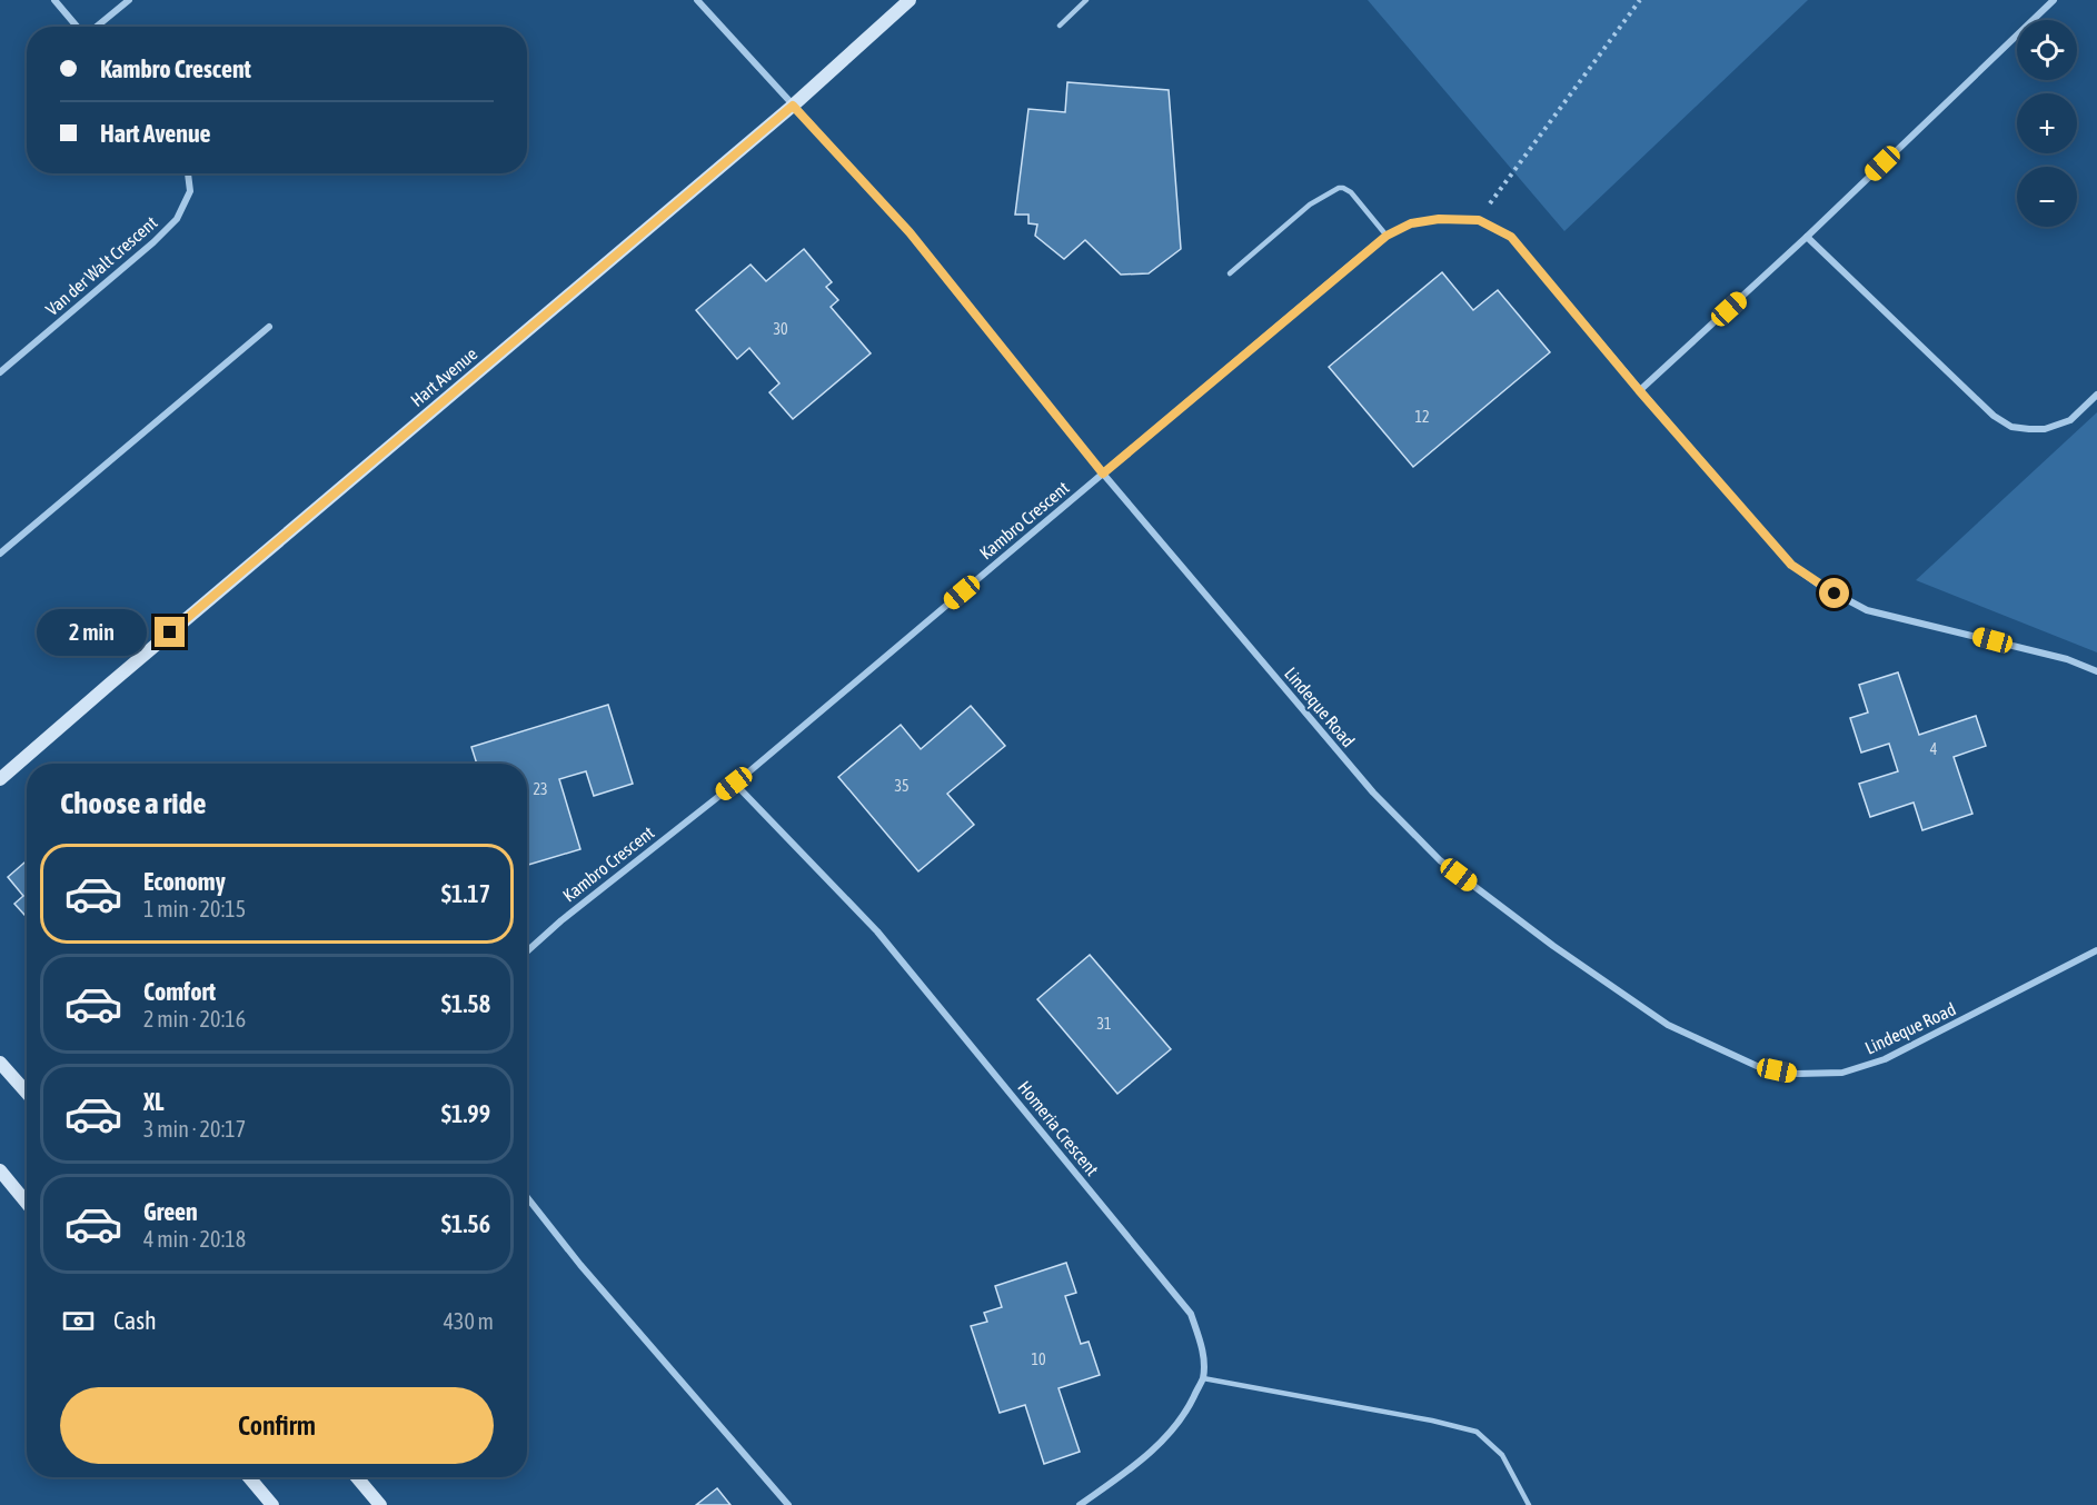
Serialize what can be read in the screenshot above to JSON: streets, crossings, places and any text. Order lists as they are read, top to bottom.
{
  "streets": {
    "street": [
      "Van der Walt Crescent",
      "Hart Avenue",
      "Kambro Crescent",
      "Lindeque Road",
      "Homeria Crescent"
    ]
  },
  "crossings": [
    ["Hart Avenue", "Lindeque Road"],
    ["Kambro Crescent", "Lindeque Road"],
    ["Kambro Crescent", "Homeria Crescent"]
  ],
  "house_numbers": [
    "30",
    "12",
    "4",
    "35",
    "23",
    "31",
    "10"
  ],
  "page": {
    "map_buttons": ["+", "−"],
    "banner": ["Kambro Crescent", "Hart Avenue"],
    "bubble": "2 min",
    "heading": "Choose a ride",
    "list": [
      {
        "name": "Economy",
        "note": "1 min · 20:15",
        "value": "$1.17"
      },
      {
        "name": "Comfort",
        "note": "2 min · 20:16",
        "value": "$1.58"
      },
      {
        "name": "XL",
        "note": "3 min · 20:17",
        "value": "$1.99"
      },
      {
        "name": "Green",
        "note": "4 min · 20:18",
        "value": "$1.56"
      }
    ],
    "pay": ["Cash", "430 m"],
    "buttons": "Confirm"
  }
}
